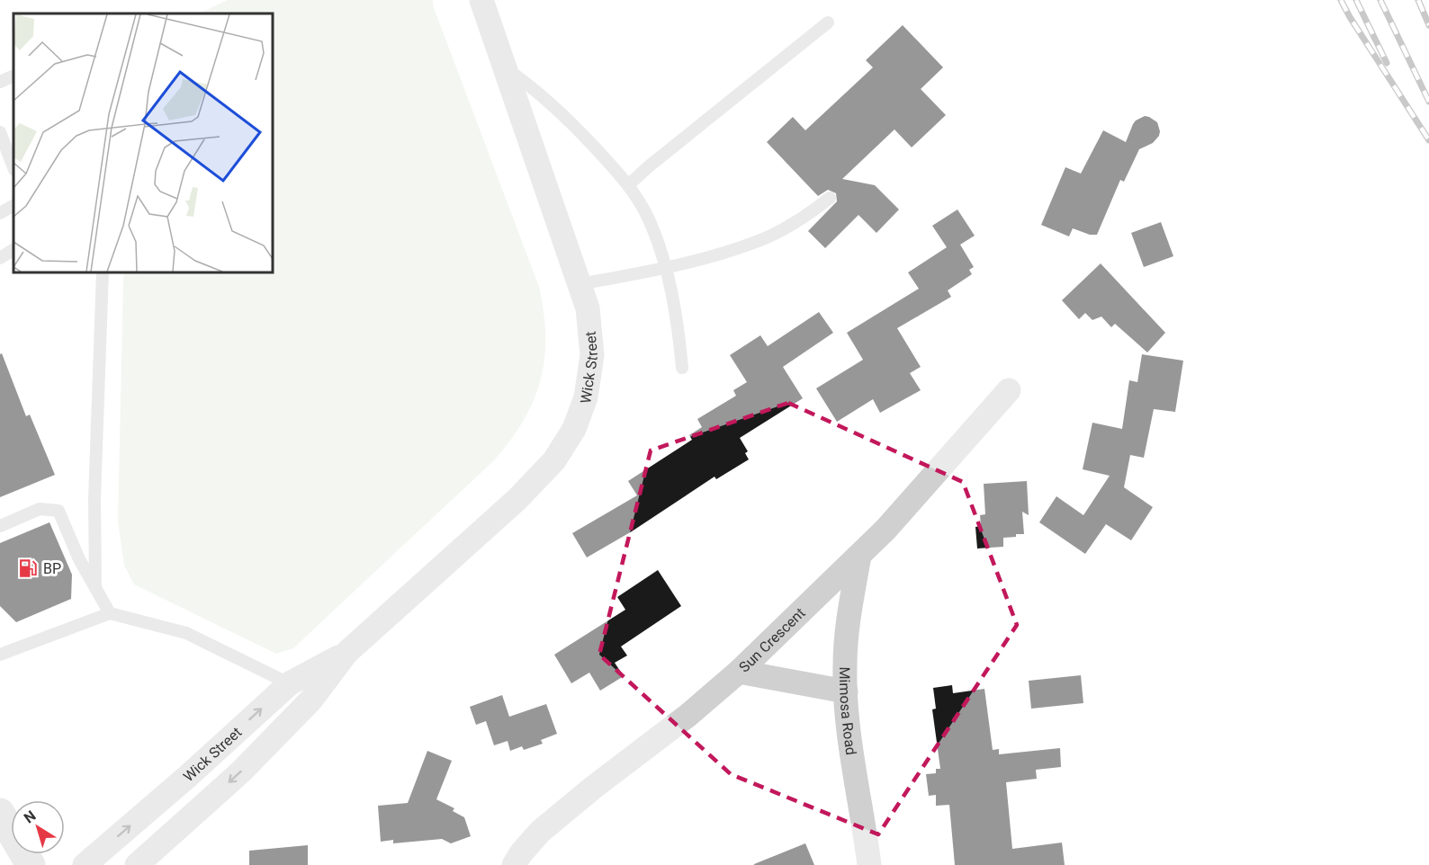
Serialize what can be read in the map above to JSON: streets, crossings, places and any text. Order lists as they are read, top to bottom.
{
  "streets": {
    "street": ["Wick Street", "Sun Crescent", "Mimosa Road"]
  },
  "crossings": [
    ["Sun Crescent", "Mimosa Road"]
  ],
  "places": {
    "fuel station": ["BP"]
  },
  "north": "top left"
}
